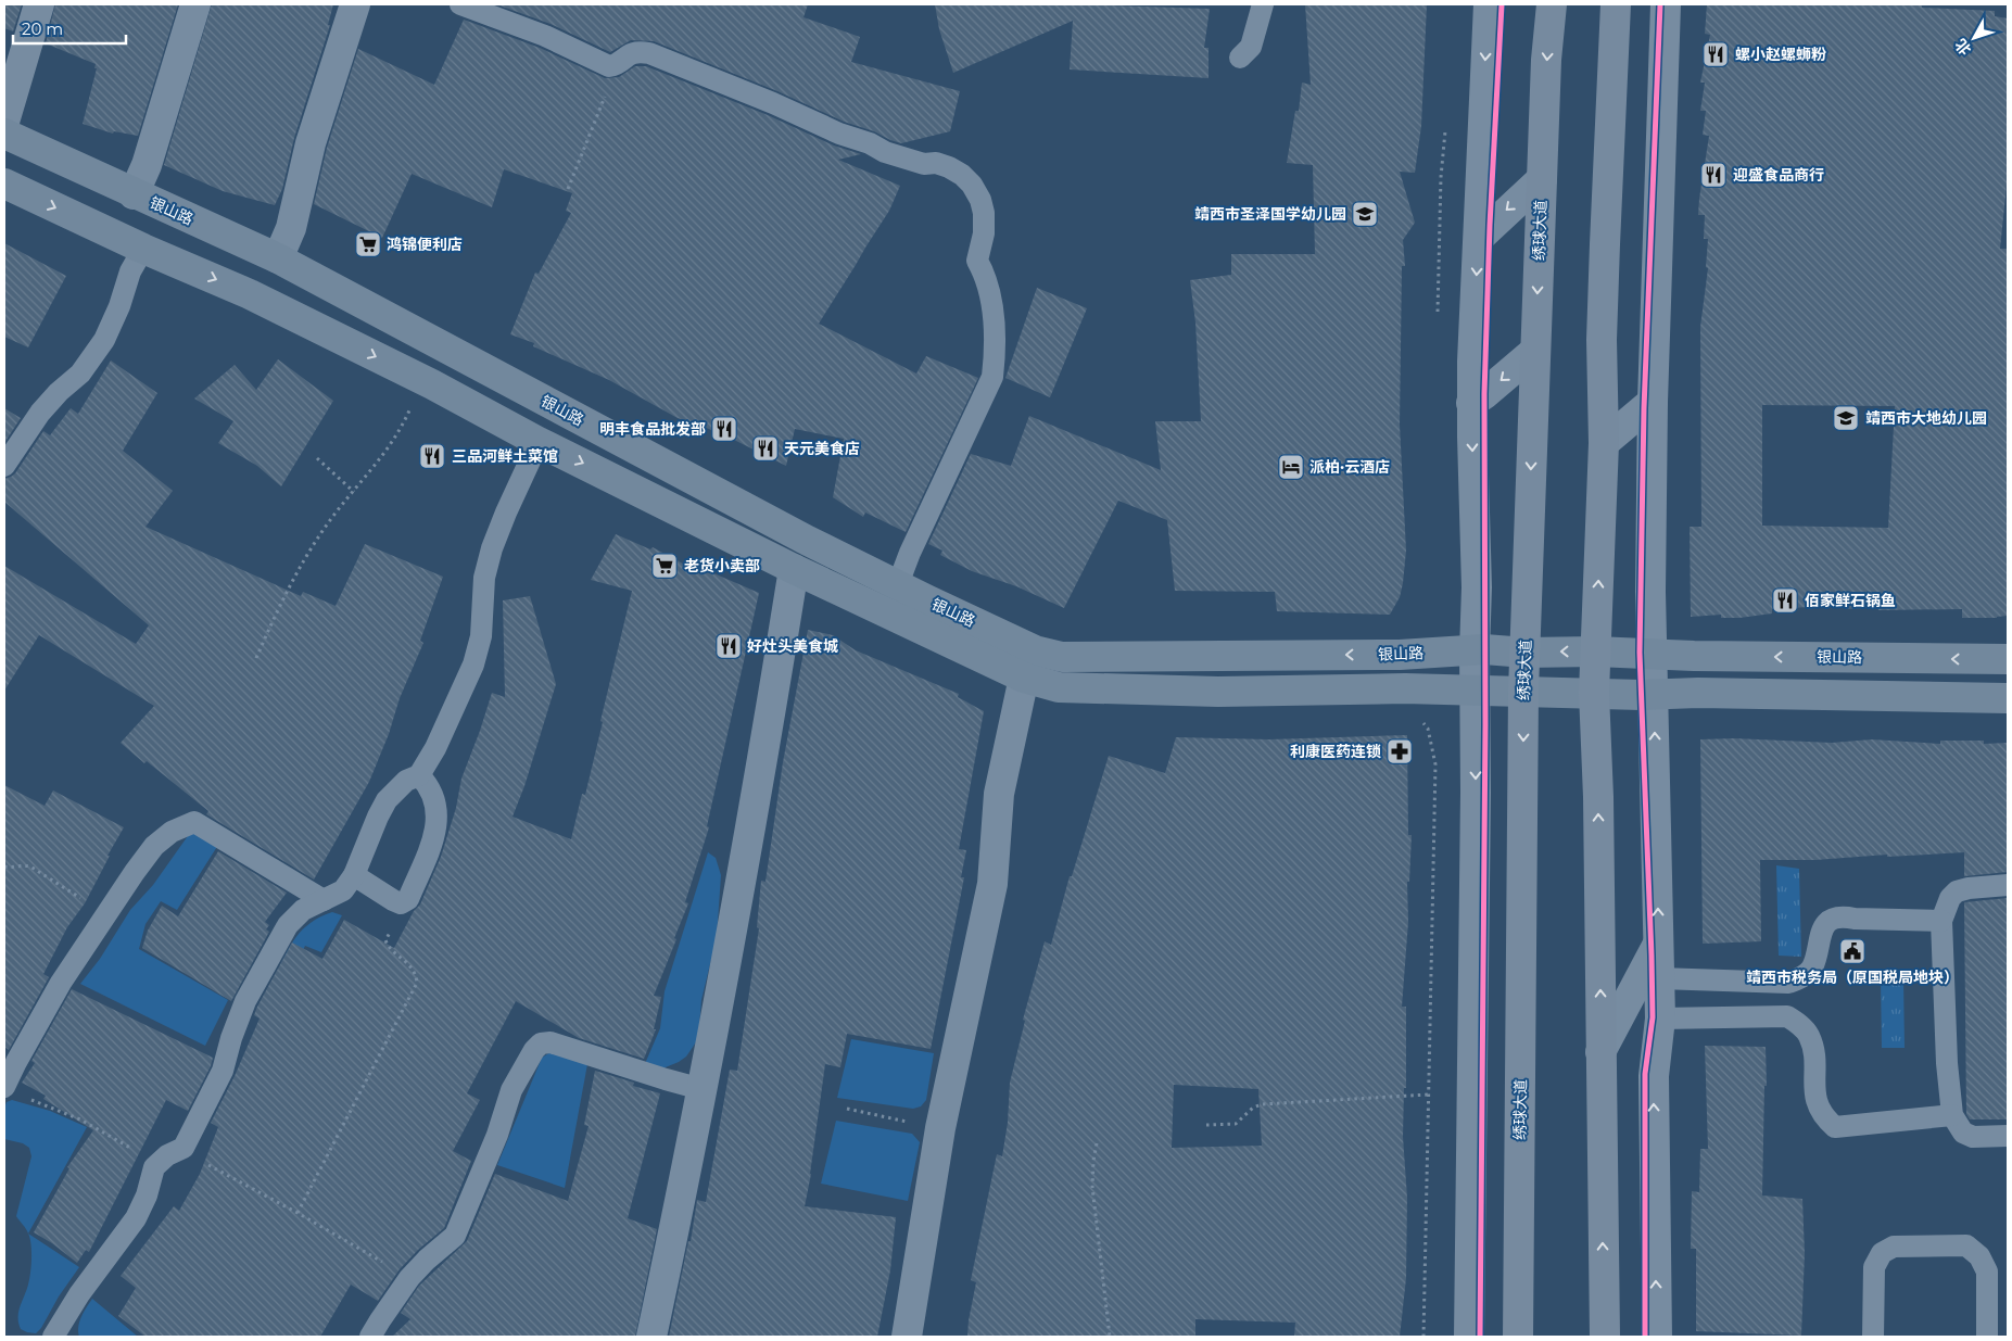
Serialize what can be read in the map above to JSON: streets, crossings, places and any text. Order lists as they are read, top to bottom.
{
  "streets": {
    "main road": ["银山路", "绣球大道"]
  },
  "crossings": [
    ["银山路", "绣球大道"]
  ],
  "places": {
    "restaurant": [
      "螺小赵螺蛳粉",
      "迎盛食品商行",
      "明丰食品批发部",
      "天元美食店",
      "三品河鲜土菜馆",
      "佰家鲜石锅鱼",
      "好灶头美食城"
    ],
    "school or university": ["靖西市圣泽国学幼儿园", "靖西市大地幼儿园"],
    "supermarket": ["鸿锦便利店", "老货小卖部"],
    "hotel": ["派柏·云酒店"],
    "pharmacy": ["利康医药连锁"],
    "public building": ["靖西市税务局（原国税局地块）"]
  },
  "scale_bar": "20 m",
  "north": "bottom left"
}
